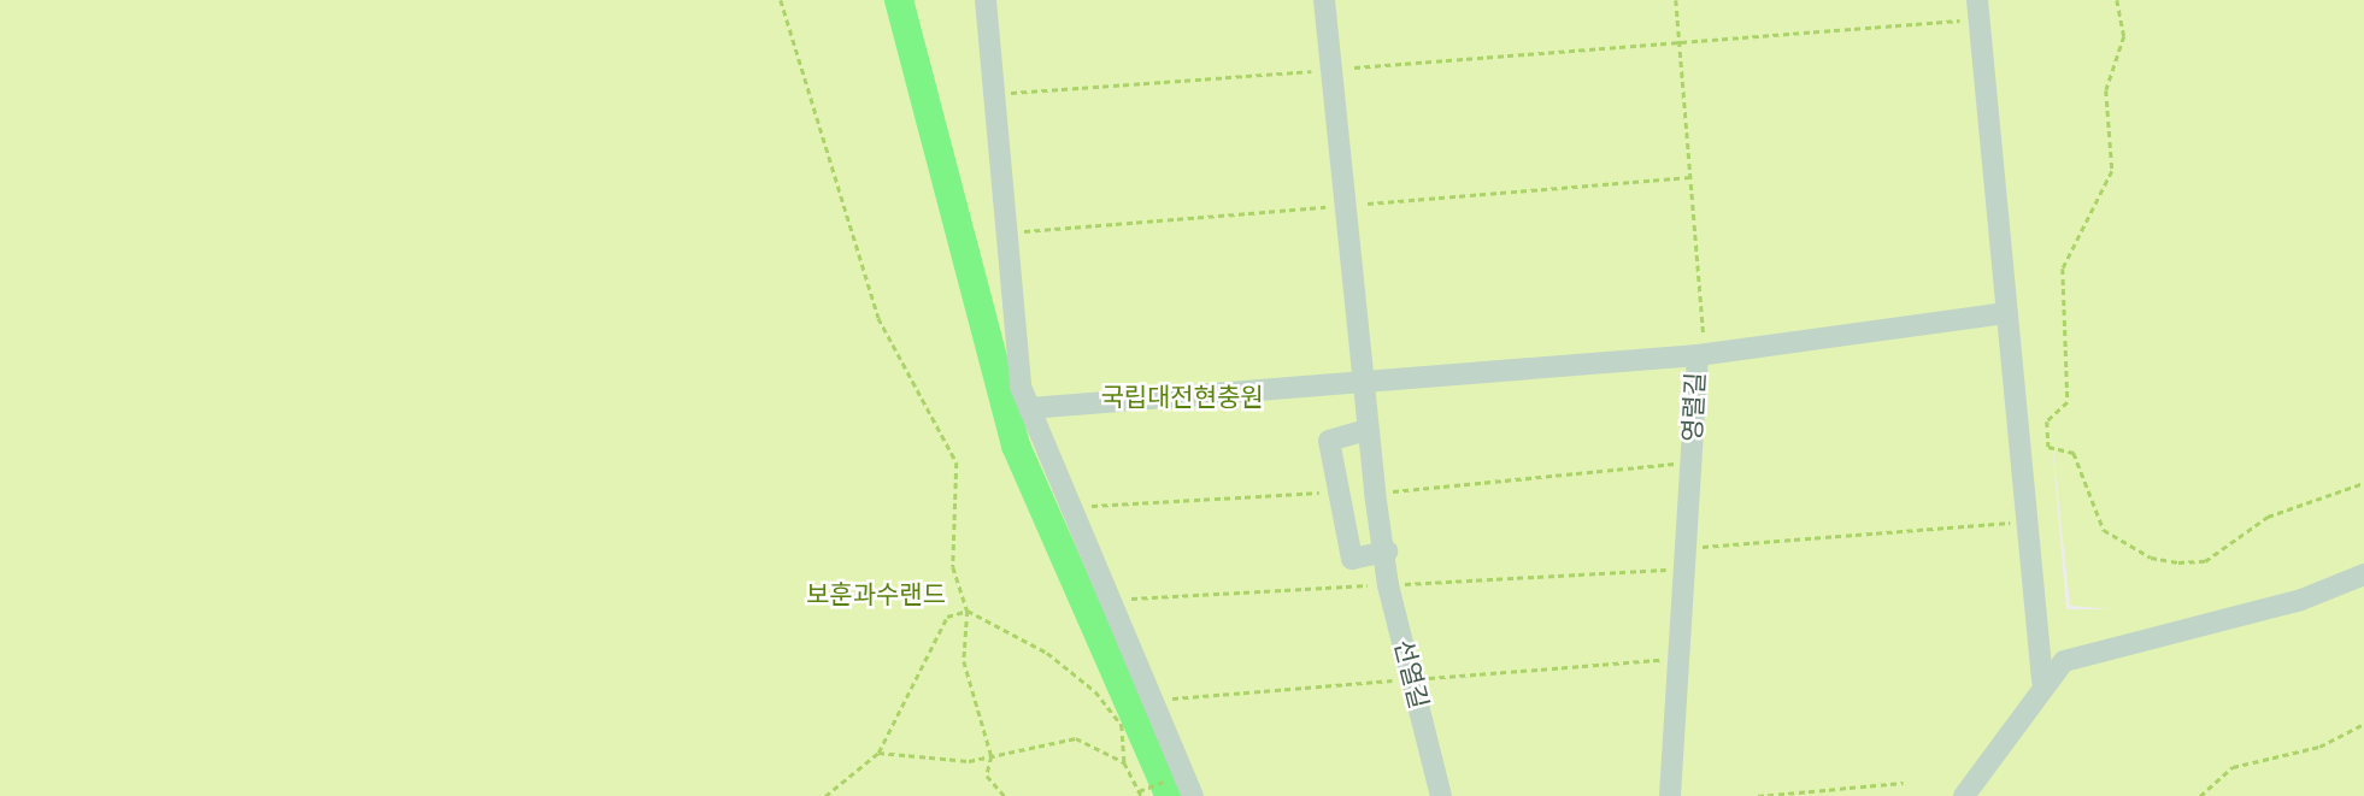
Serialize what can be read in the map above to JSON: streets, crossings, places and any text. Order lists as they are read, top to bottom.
{
  "streets": {
    "lane": ["영렬길", "선열길"]
  },
  "parks": ["국립대전현충원", "보훈과수랜드"]
}
